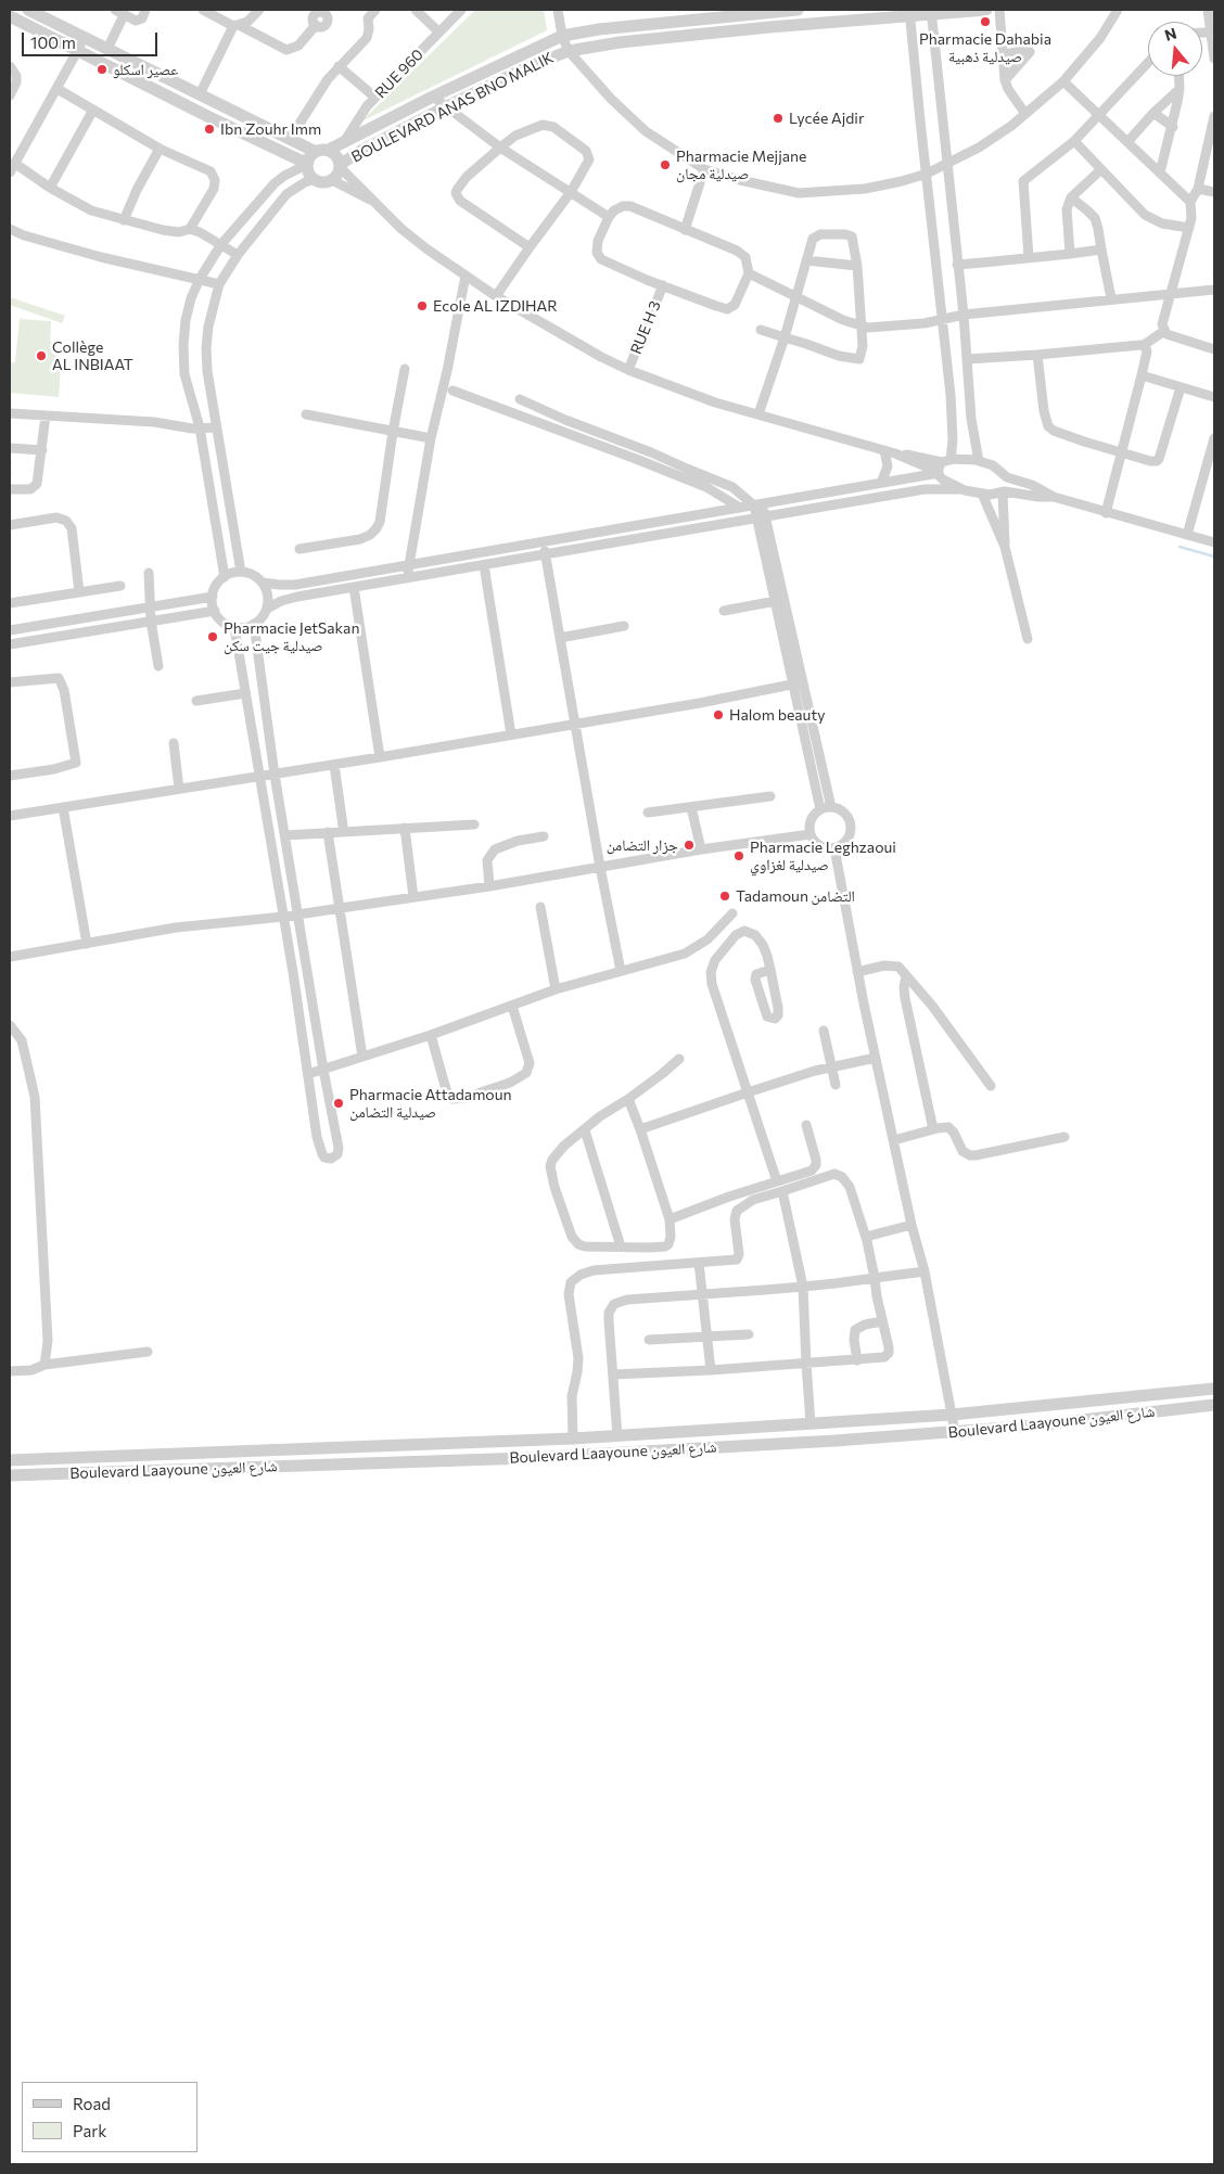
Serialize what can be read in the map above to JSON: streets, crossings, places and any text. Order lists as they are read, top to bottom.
{
  "streets": {
    "street": [
      "RUE 960",
      "BOULEVARD ANAS BNO MALIK",
      "RUE H 3",
      "Boulevard Laayoune شارع العيون"
    ]
  },
  "crossings": [
    ["RUE 960", "BOULEVARD ANAS BNO MALIK"]
  ],
  "places": [
    "Pharmacie Dahabia صيدلية ذهبية",
    "عصير اسكلو",
    "Lycée Ajdir",
    "Ibn Zouhr Imm",
    "Pharmacie Mejjane صيدلية مجان",
    "Ecole AL IZDIHAR",
    "Collège AL INBIAAT",
    "Pharmacie JetSakan صيدلية جيت سكن",
    "Halom beauty",
    "جزار التضامن",
    "Pharmacie Leghzaoui صيدلية لغزاوي",
    "Tadamoun التضامن",
    "Pharmacie Attadamoun صيدلية التضامن"
  ],
  "legend": ["Road", "Park"],
  "scale_bar": "100 m",
  "north": "top"
}
